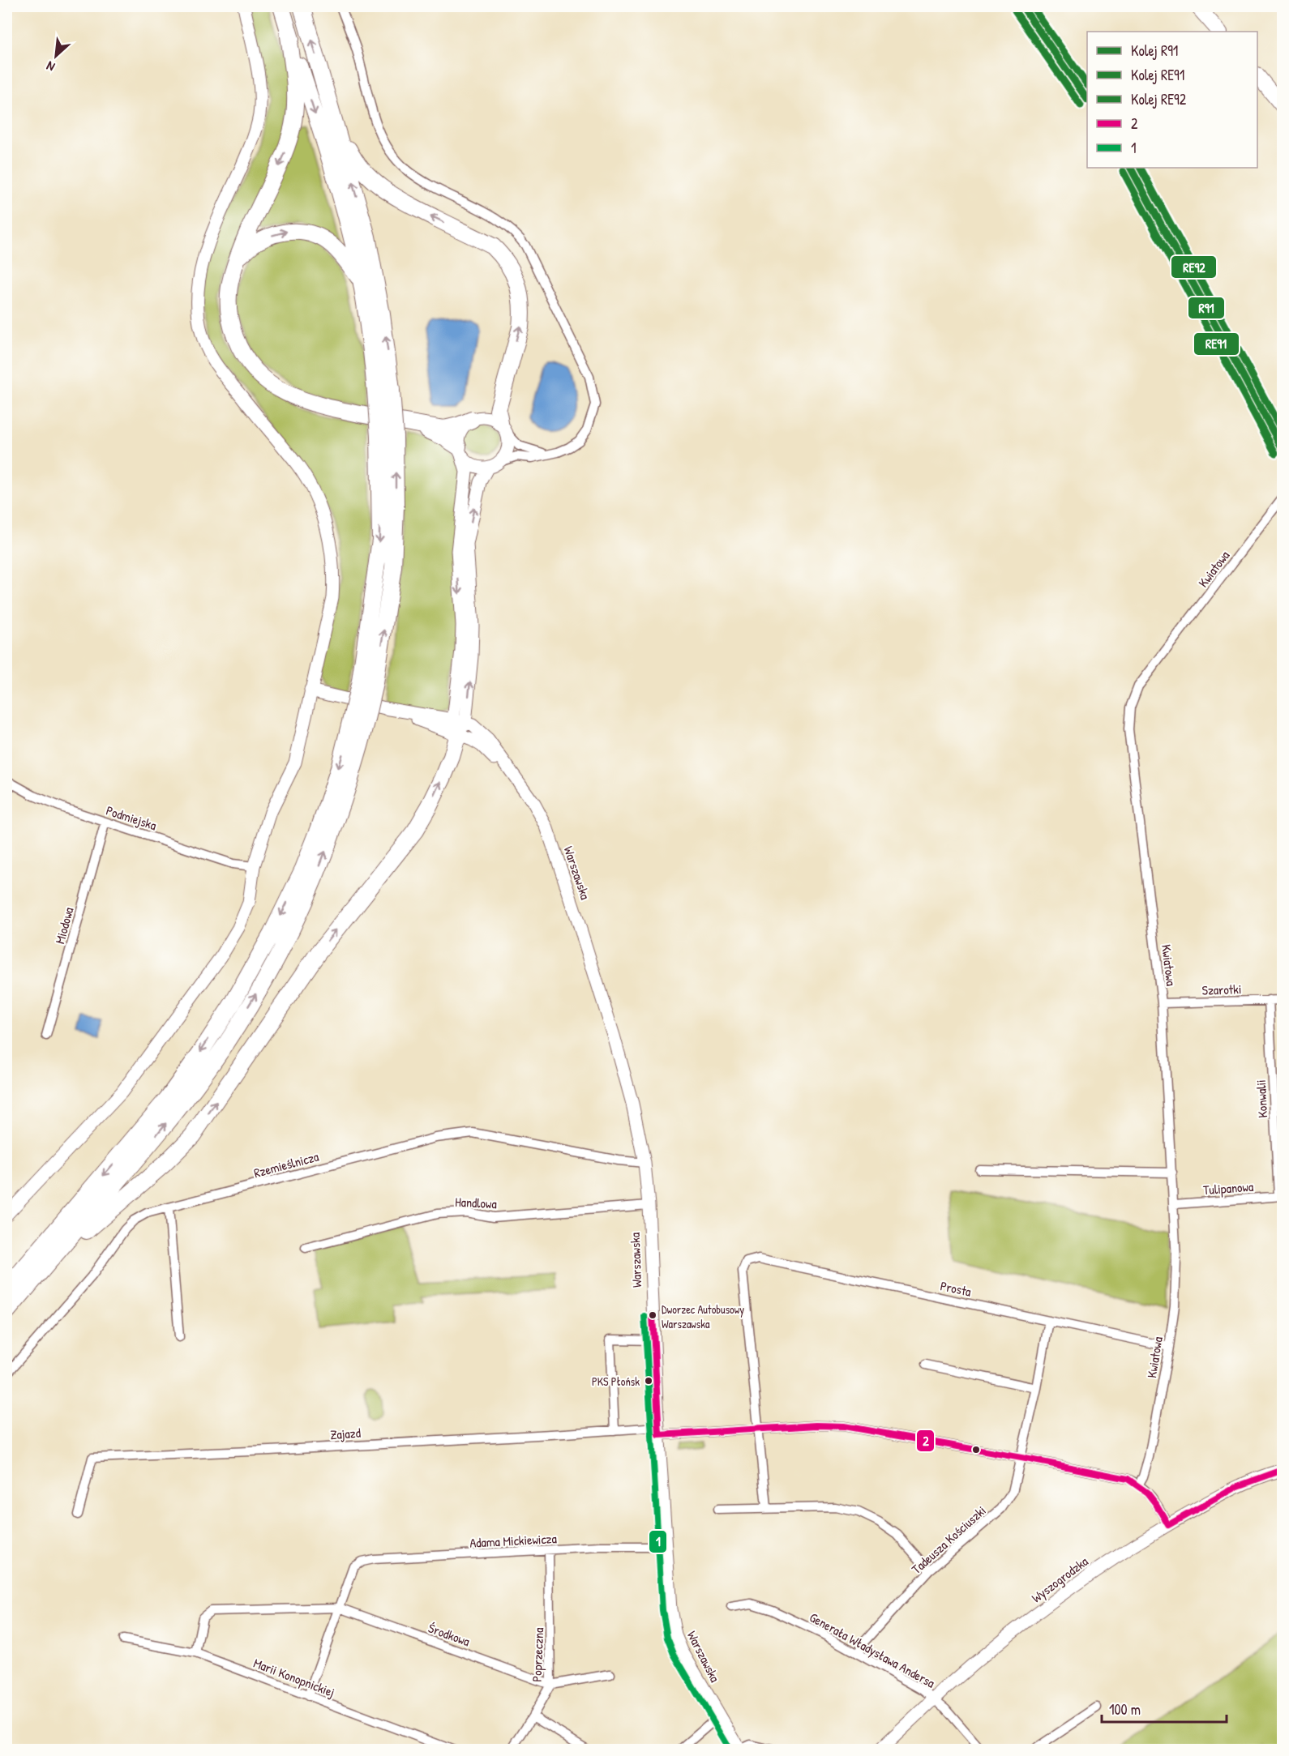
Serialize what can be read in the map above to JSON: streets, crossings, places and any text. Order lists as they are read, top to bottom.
{
  "streets": {
    "street": [
      "Kwiatowa",
      "Podmiejska",
      "Warszawska",
      "Miodowa",
      "Szarotki",
      "Konwalii",
      "Rzemieślnicza",
      "Tulipanowa",
      "Handlowa",
      "Prosta",
      "Zajazd",
      "Tadeusza Kościuszki",
      "Adama Mickiewicza",
      "Wyszogrodzka",
      "Środkowa",
      "Generała Władysława Andersa",
      "Poprzeczna",
      "Marii Konopnickiej"
    ]
  },
  "crossings": [
    ["Kwiatowa", "Szarotki"],
    ["Kwiatowa", "Tulipanowa"],
    ["Kwiatowa", "Prosta"],
    ["Kwiatowa", "Zajazd"],
    ["Podmiejska", "Miodowa"],
    ["Warszawska", "Rzemieślnicza"],
    ["Warszawska", "Handlowa"],
    ["Warszawska", "Zajazd"],
    ["Warszawska", "Adama Mickiewicza"],
    ["Szarotki", "Konwalii"],
    ["Konwalii", "Tulipanowa"],
    ["Prosta", "Zajazd"],
    ["Prosta", "Tadeusza Kościuszki"],
    ["Zajazd", "Tadeusza Kościuszki"],
    ["Tadeusza Kościuszki", "Generała Władysława Andersa"],
    ["Adama Mickiewicza", "Środkowa"],
    ["Adama Mickiewicza", "Poprzeczna"],
    ["Wyszogrodzka", "Generała Władysława Andersa"],
    ["Środkowa", "Poprzeczna"]
  ],
  "places": ["Dworzec Autobusowy Warszawska", "PKS Płońsk"],
  "lines": [
    "rail line R91",
    "rail line RE92",
    "rail line RE91",
    "transit line 2",
    "transit line 1"
  ],
  "legend": [
    "Kolej R91",
    "Kolej RE91",
    "Kolej RE92",
    "2",
    "1"
  ],
  "scale_bar": "100 m",
  "north": "bottom left"
}
